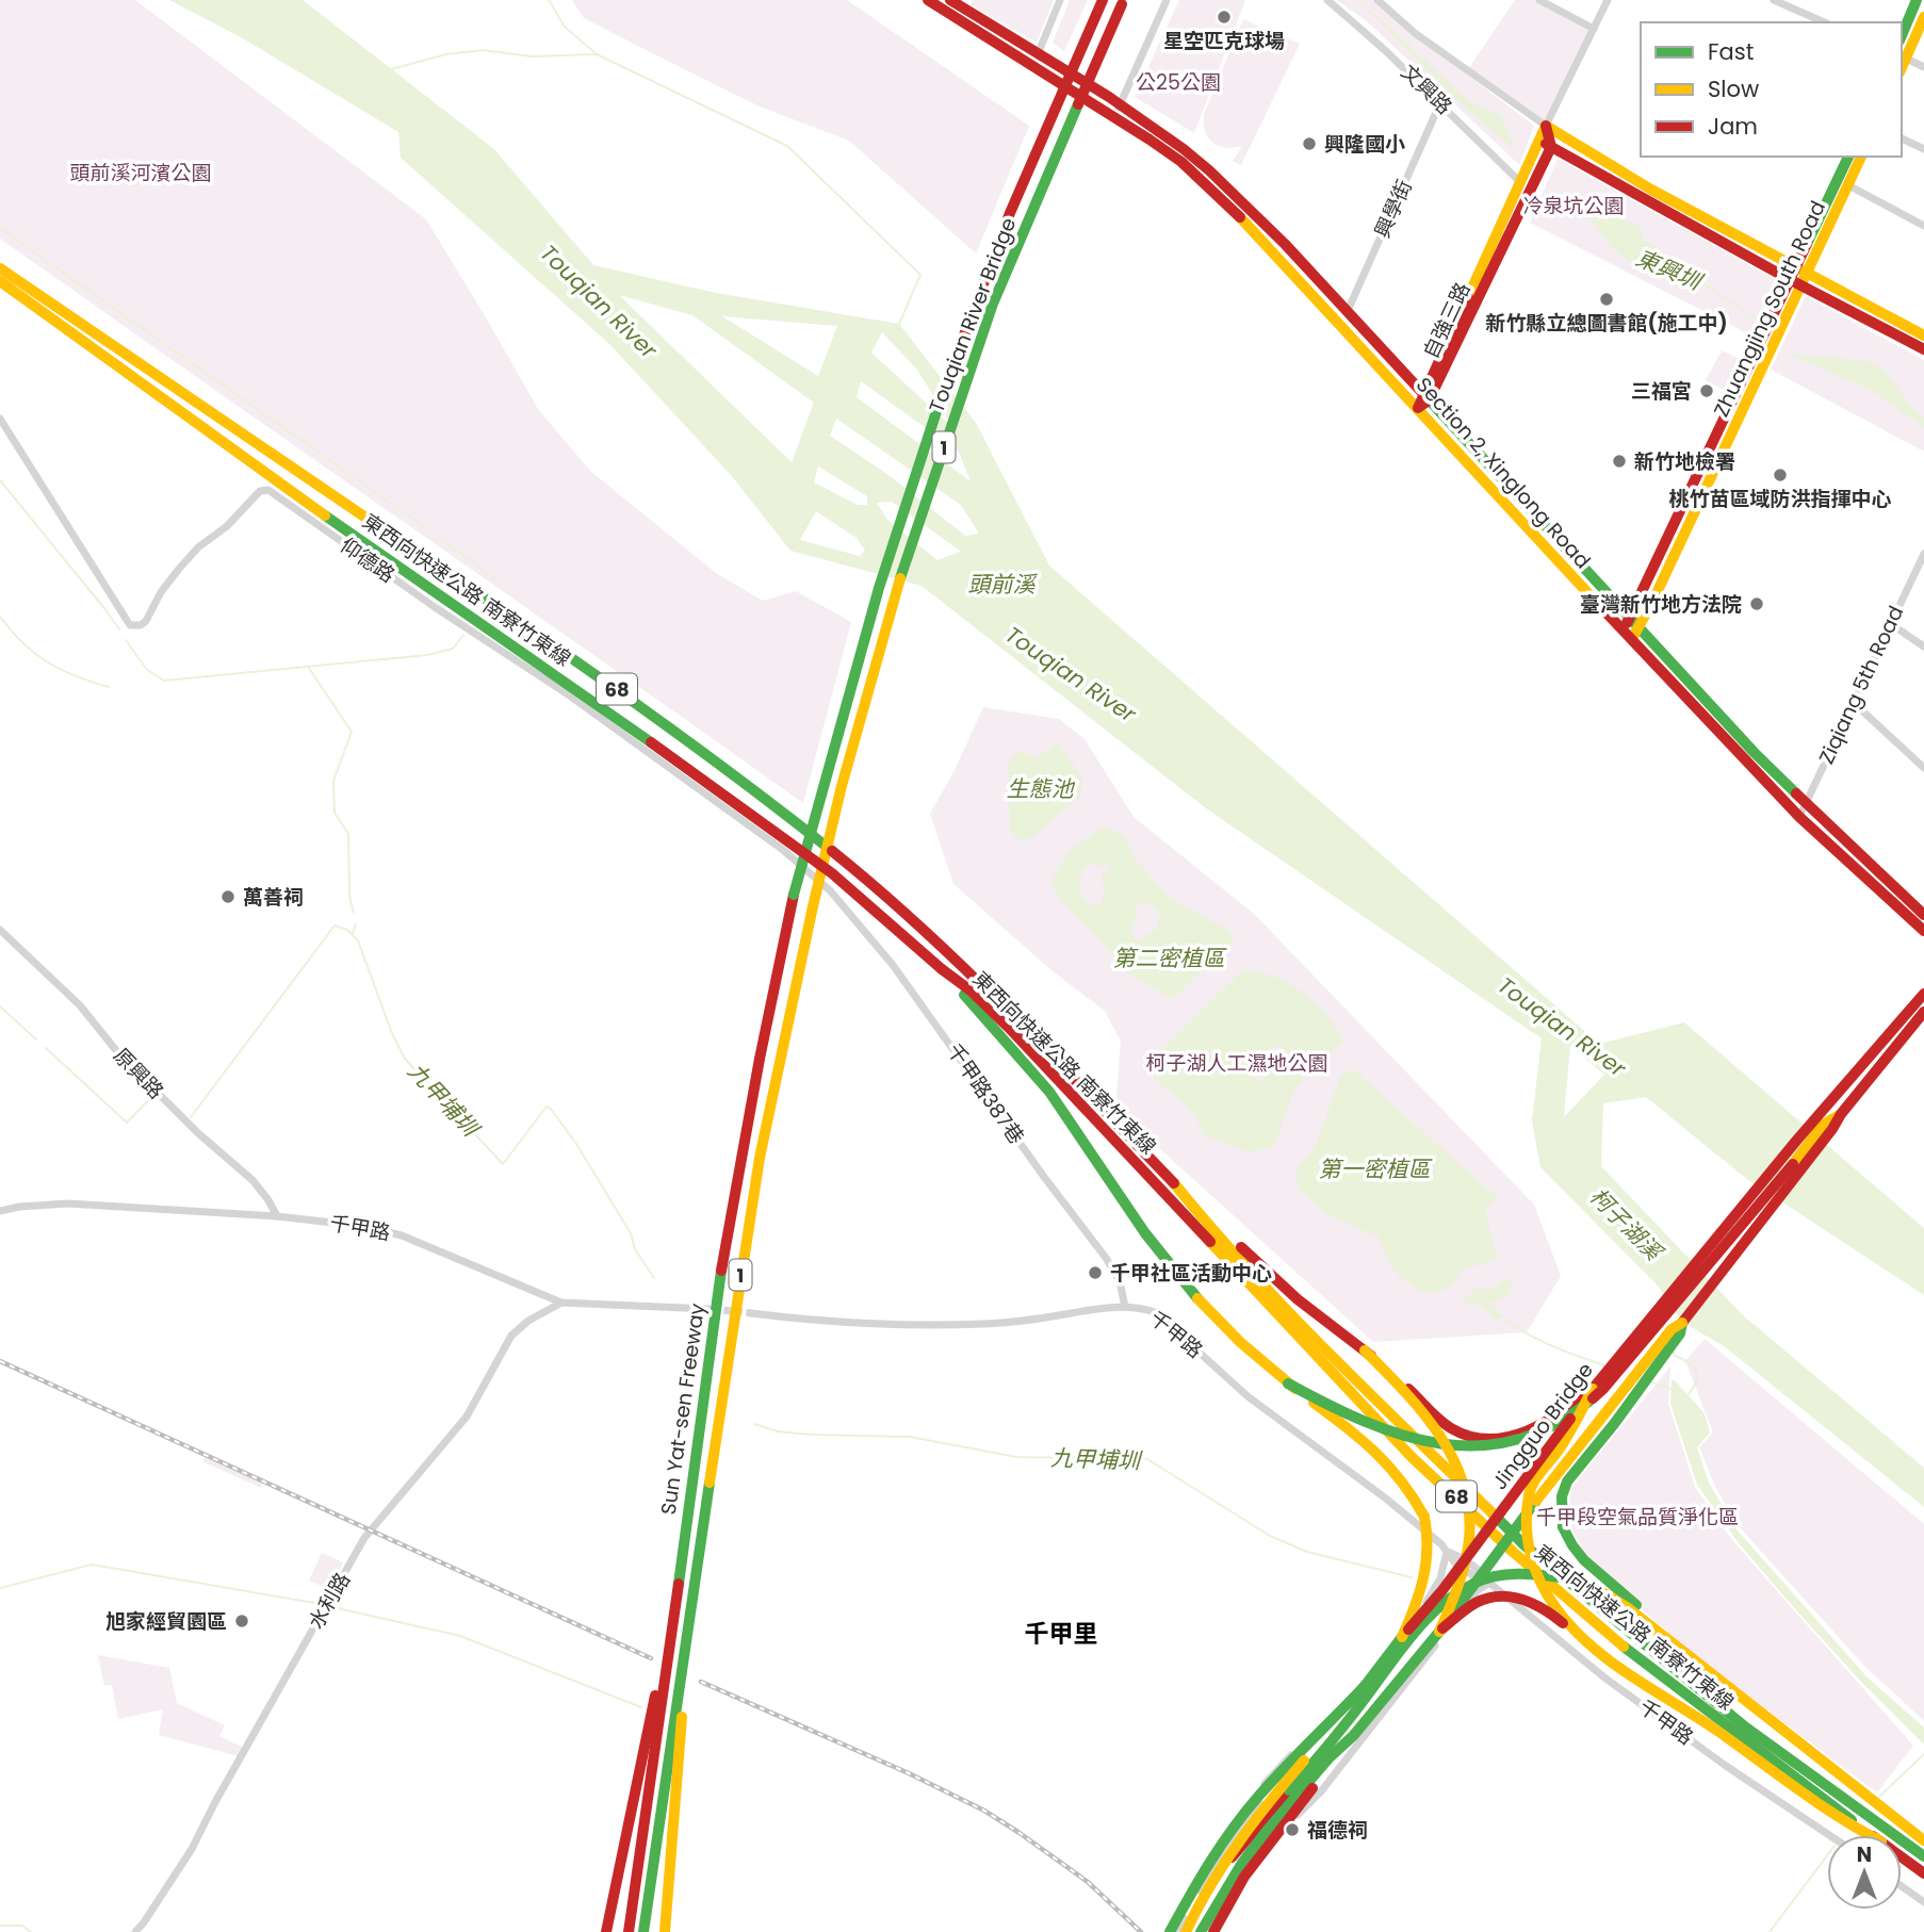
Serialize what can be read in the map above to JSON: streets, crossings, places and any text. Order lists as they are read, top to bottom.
{
  "streets": {
    "main road": [
      "Zhuangjing South Road",
      "Touqian River Bridge",
      "自強三路",
      "1",
      "Section 2, Xinglong Road",
      "東西向快速公路 南寮竹東線",
      "68",
      "Sun Yat-sen Freeway",
      "Jingguo Bridge"
    ],
    "street": [
      "文興路",
      "興學街",
      "仰德路",
      "Ziqiang 5th Road",
      "原興路",
      "千甲路387巷",
      "千甲路",
      "水利路"
    ]
  },
  "crossings": [
    ["文興路", "興學街"],
    ["文興路", "自強三路"],
    ["興學街", "Section 2, Xinglong Road"],
    ["Zhuangjing South Road", "Section 2, Xinglong Road"],
    ["Touqian River Bridge", "Sun Yat-sen Freeway"],
    ["自強三路", "Section 2, Xinglong Road"],
    ["Section 2, Xinglong Road", "Ziqiang 5th Road"],
    ["仰德路", "千甲路387巷"],
    ["原興路", "千甲路"],
    ["千甲路387巷", "千甲路"],
    ["千甲路", "水利路"]
  ],
  "districts": ["千甲里"],
  "water": [
    "東興圳",
    "Touqian River",
    "頭前溪",
    "生態池",
    "第二密植區",
    "九甲埔圳",
    "第一密植區",
    "柯子湖溪"
  ],
  "parks": [
    "公25公園",
    "頭前溪河濱公園",
    "冷泉坑公園",
    "柯子湖人工濕地公園",
    "千甲段空氣品質淨化區"
  ],
  "places": [
    "星空匹克球場",
    "興隆國小",
    "新竹縣立總圖書館(施工中)",
    "三福宮",
    "新竹地檢署",
    "桃竹苗區域防洪指揮中心",
    "臺灣新竹地方法院",
    "萬善祠",
    "千甲社區活動中心",
    "旭家經貿園區",
    "福德祠"
  ],
  "legend": ["Fast", "Slow", "Jam"],
  "north": "top"
}
